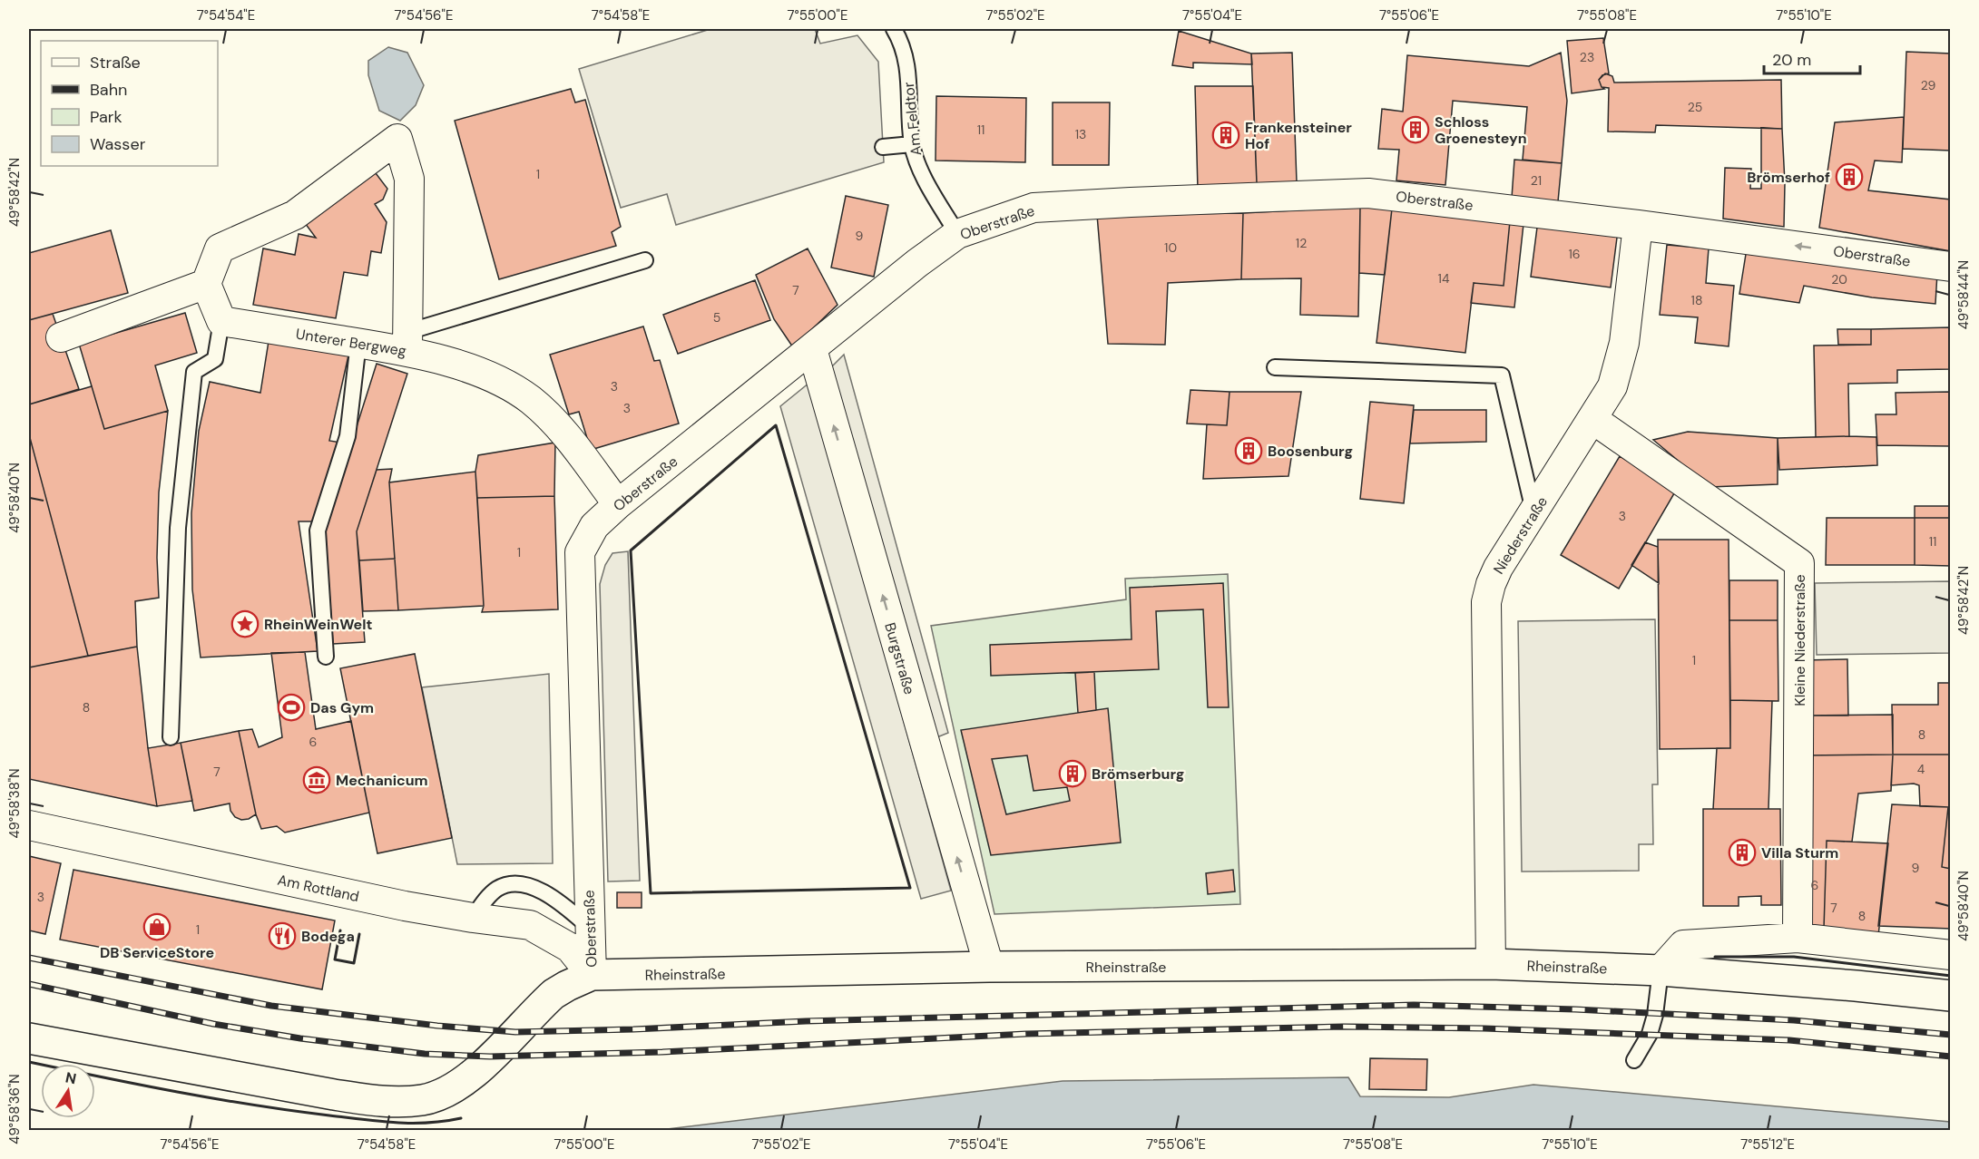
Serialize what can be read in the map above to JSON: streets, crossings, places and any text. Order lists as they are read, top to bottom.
{
  "streets": {
    "main road": ["Rheinstraße"],
    "street": [
      "Oberstraße",
      "Unterer Bergweg",
      "Niederstraße",
      "Kleine Niederstraße",
      "Burgstraße",
      "Am Rottland"
    ],
    "lane": ["Am Feldtor"]
  },
  "crossings": [
    ["Am Feldtor", "Oberstraße"],
    ["Oberstraße", "Unterer Bergweg"],
    ["Oberstraße", "Niederstraße"],
    ["Oberstraße", "Burgstraße"],
    ["Oberstraße", "Am Rottland"],
    ["Oberstraße", "Rheinstraße"],
    ["Niederstraße", "Kleine Niederstraße"],
    ["Niederstraße", "Rheinstraße"],
    ["Burgstraße", "Rheinstraße"],
    ["Am Rottland", "Rheinstraße"]
  ],
  "one_way": ["Burgstraße"],
  "places": {
    "building": [
      "Schloss Groenesteyn",
      "Frankensteiner Hof",
      "Brömserhof",
      "Boosenburg",
      "Brömserburg",
      "Villa Sturm"
    ],
    "place": ["RheinWeinWelt"],
    "sports": ["Das Gym"],
    "museum": ["Mechanicum"],
    "shop": ["DB ServiceStore"],
    "restaurant": ["Bodega"]
  },
  "house_numbers": [
    "23",
    "29",
    "25",
    "11",
    "13",
    "1",
    "21",
    "9",
    "12",
    "10",
    "16",
    "14",
    "20",
    "7",
    "18",
    "5",
    "3",
    "3",
    "3",
    "11",
    "1",
    "1",
    "8",
    "8",
    "6",
    "4",
    "7",
    "9",
    "6",
    "3",
    "7",
    "8",
    "1"
  ],
  "legend": [
    "Straße",
    "Bahn",
    "Park",
    "Wasser"
  ],
  "scale_bar": "20 m",
  "north": "top",
  "coordinates": [
    "7°54'54\"E",
    "7°54'56\"E",
    "7°54'58\"E",
    "7°55'00\"E",
    "7°55'02\"E",
    "7°55'04\"E",
    "7°55'06\"E",
    "7°55'08\"E",
    "7°55'10\"E",
    "49°58'42\"N",
    "49°58'44\"N",
    "49°58'40\"N",
    "49°58'38\"N",
    "49°58'36\"N",
    "7°55'12\"E"
  ]
}
